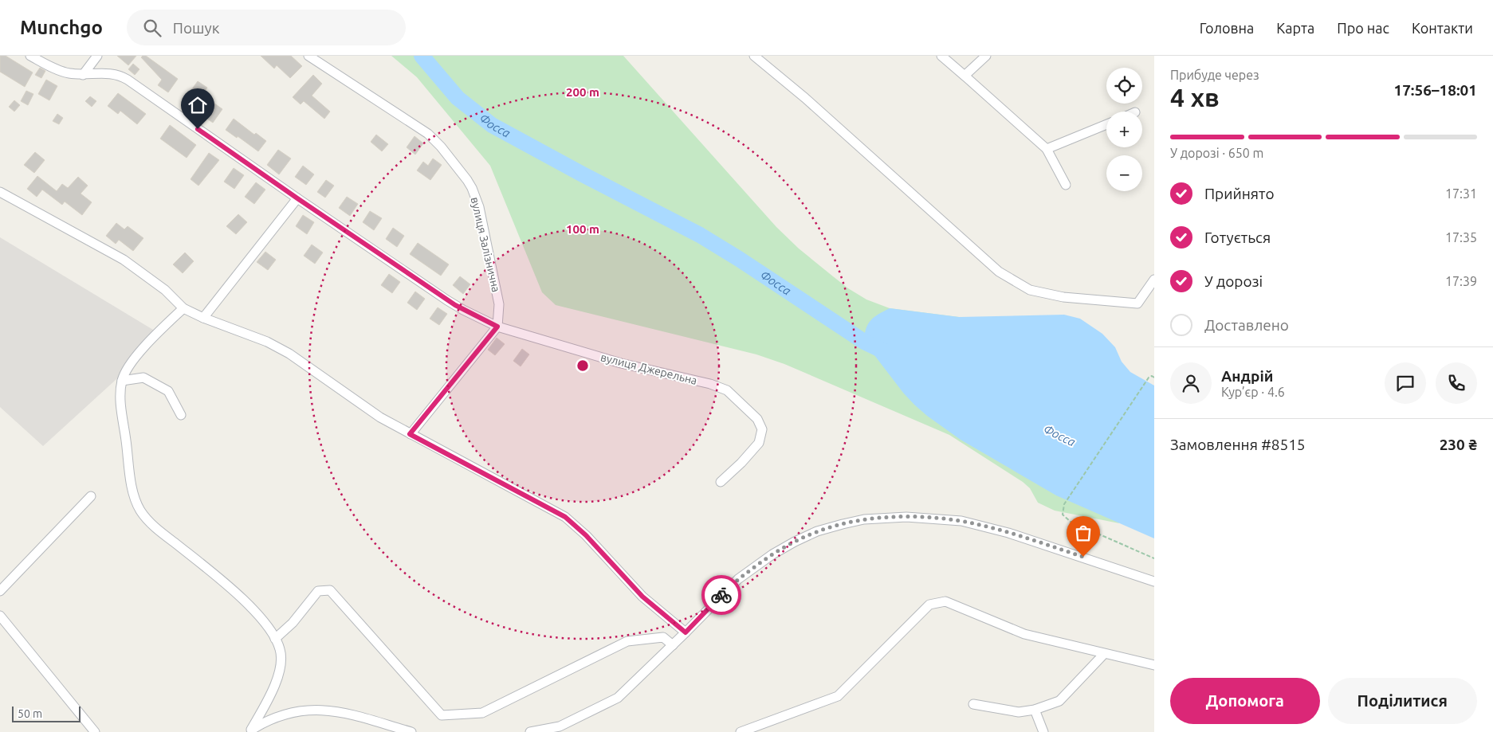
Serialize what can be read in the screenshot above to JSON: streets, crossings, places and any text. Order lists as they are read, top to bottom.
{
  "streets": {
    "street": ["вулиця Залізнична", "вулиця Джерельна"]
  },
  "crossings": [
    ["вулиця Залізнична", "вулиця Джерельна"]
  ],
  "water": ["Фосса"],
  "scale_bar": "50 m",
  "page": {
    "header": "Munchgo",
    "search": "Пошук",
    "nav": [
      "Головна",
      "Карта",
      "Про нас",
      "Контакти"
    ],
    "heading": ["4 хв", "Прибуде через", "17:56–18:01"],
    "panel": [
      "Андрій",
      "Кур’єр · 4.6",
      "Замовлення #8515",
      "230 ₴"
    ],
    "map_buttons": ["+", "−"],
    "bar": "У дорозі · 650 m",
    "list": [
      ["Прийнято", "17:31"],
      ["Готується", "17:35"],
      ["У дорозі", "17:39"],
      "Доставлено"
    ],
    "buttons": ["Допомога", "Поділитися"],
    "scale": "50 m"
  },
  "rings": ["200 m", "100 m"]
}
